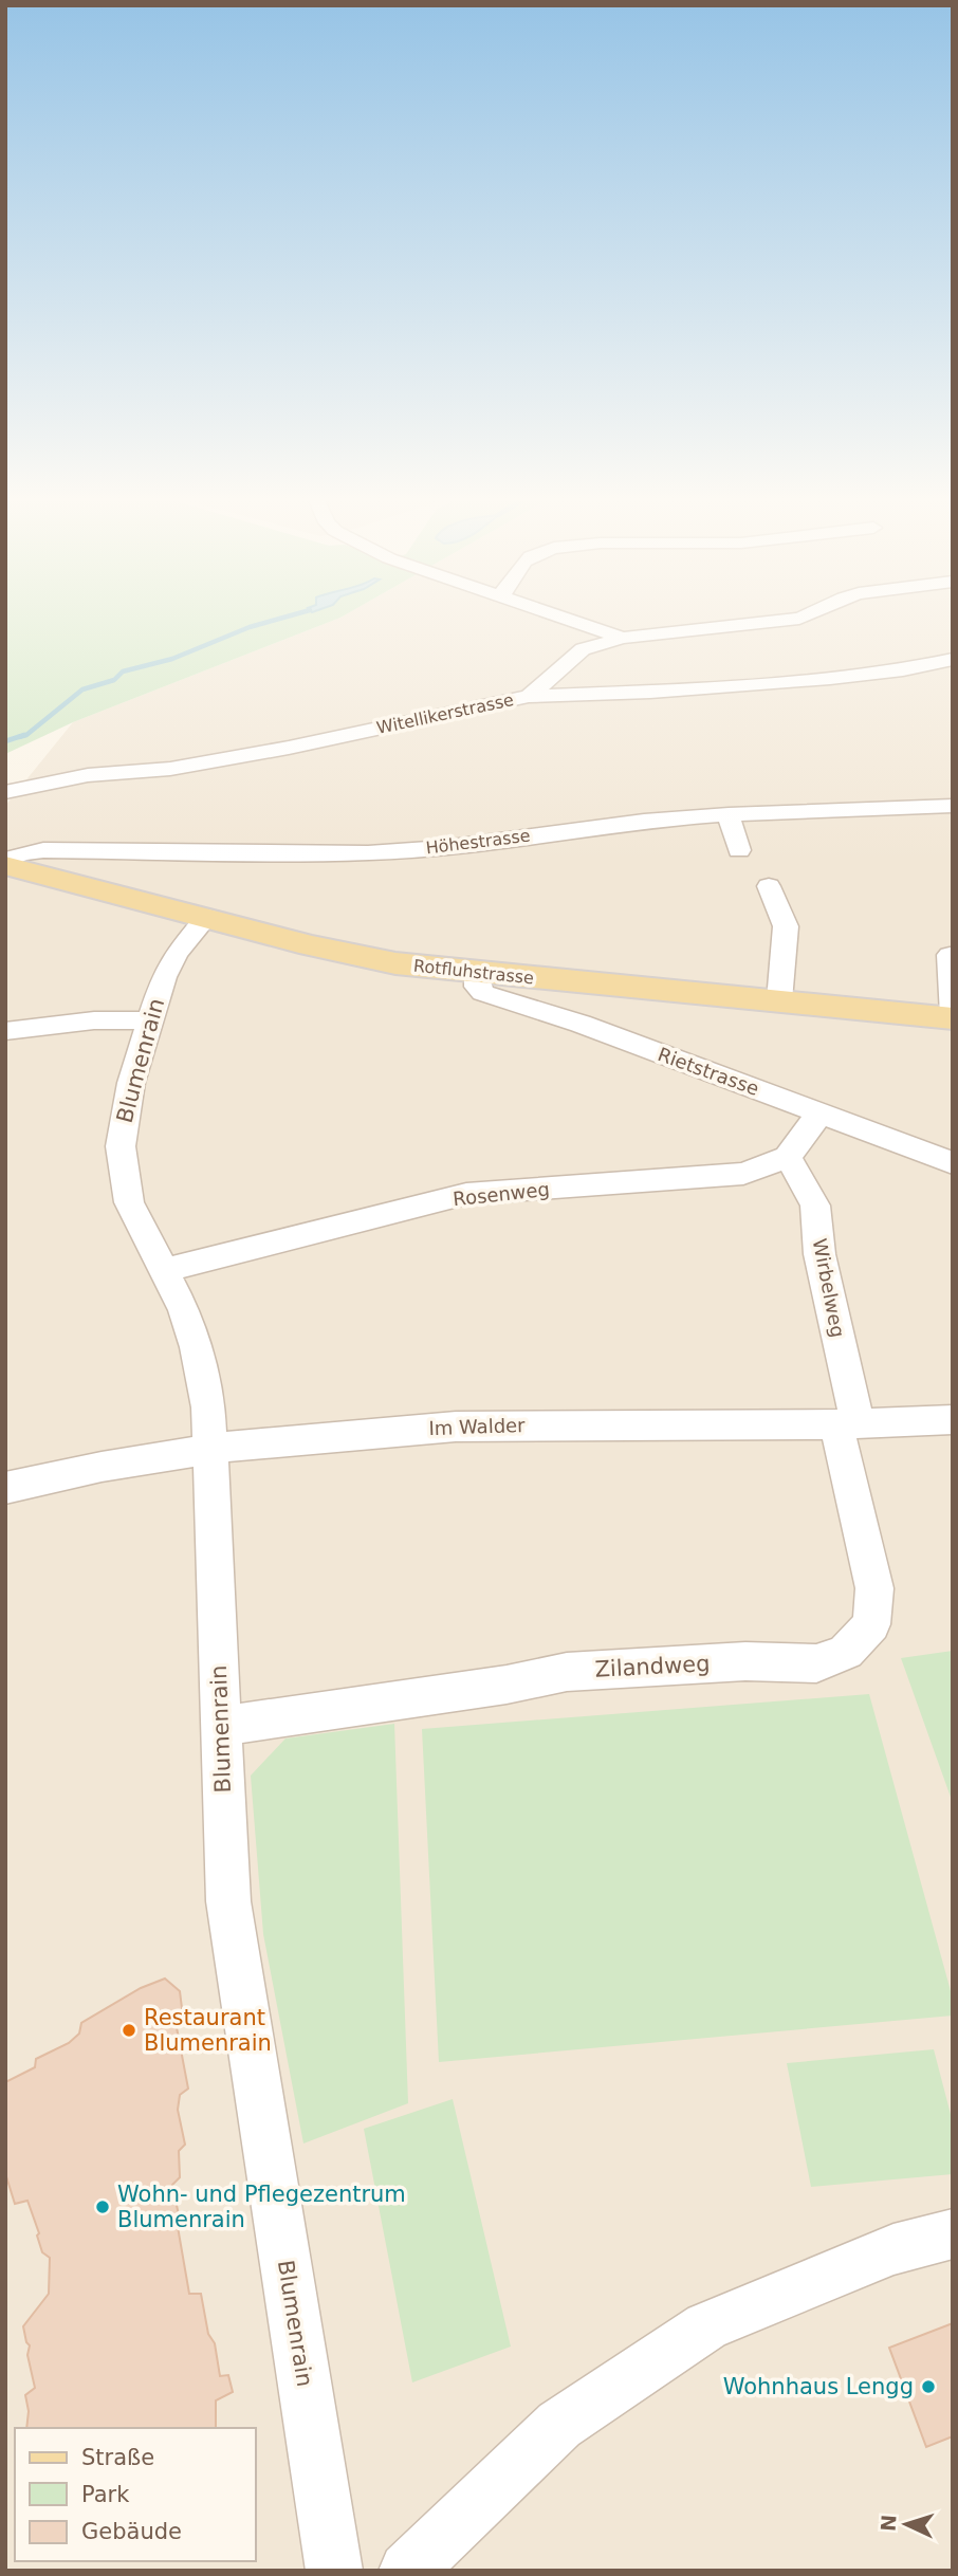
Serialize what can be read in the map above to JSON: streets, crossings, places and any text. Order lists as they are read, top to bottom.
{
  "streets": {
    "main road": ["Rotfluhstrasse"],
    "street": [
      "Witellikerstrasse",
      "Höhestrasse",
      "Blumenrain",
      "Rietstrasse",
      "Rosenweg",
      "Wirbelweg",
      "Im Walder",
      "Zilandweg"
    ]
  },
  "crossings": [
    ["Höhestrasse", "Rotfluhstrasse"],
    ["Rotfluhstrasse", "Blumenrain"],
    ["Rotfluhstrasse", "Rietstrasse"],
    ["Blumenrain", "Rosenweg"],
    ["Blumenrain", "Im Walder"],
    ["Blumenrain", "Zilandweg"],
    ["Rosenweg", "Wirbelweg"],
    ["Wirbelweg", "Im Walder"],
    ["Wirbelweg", "Zilandweg"],
    ["Im Walder", "Zilandweg"]
  ],
  "places": ["Restaurant Blumenrain", "Wohn- und Pflegezentrum Blumenrain", "Wohnhaus Lengg"],
  "legend": ["Straße", "Park", "Gebäude"],
  "north": "left"
}
